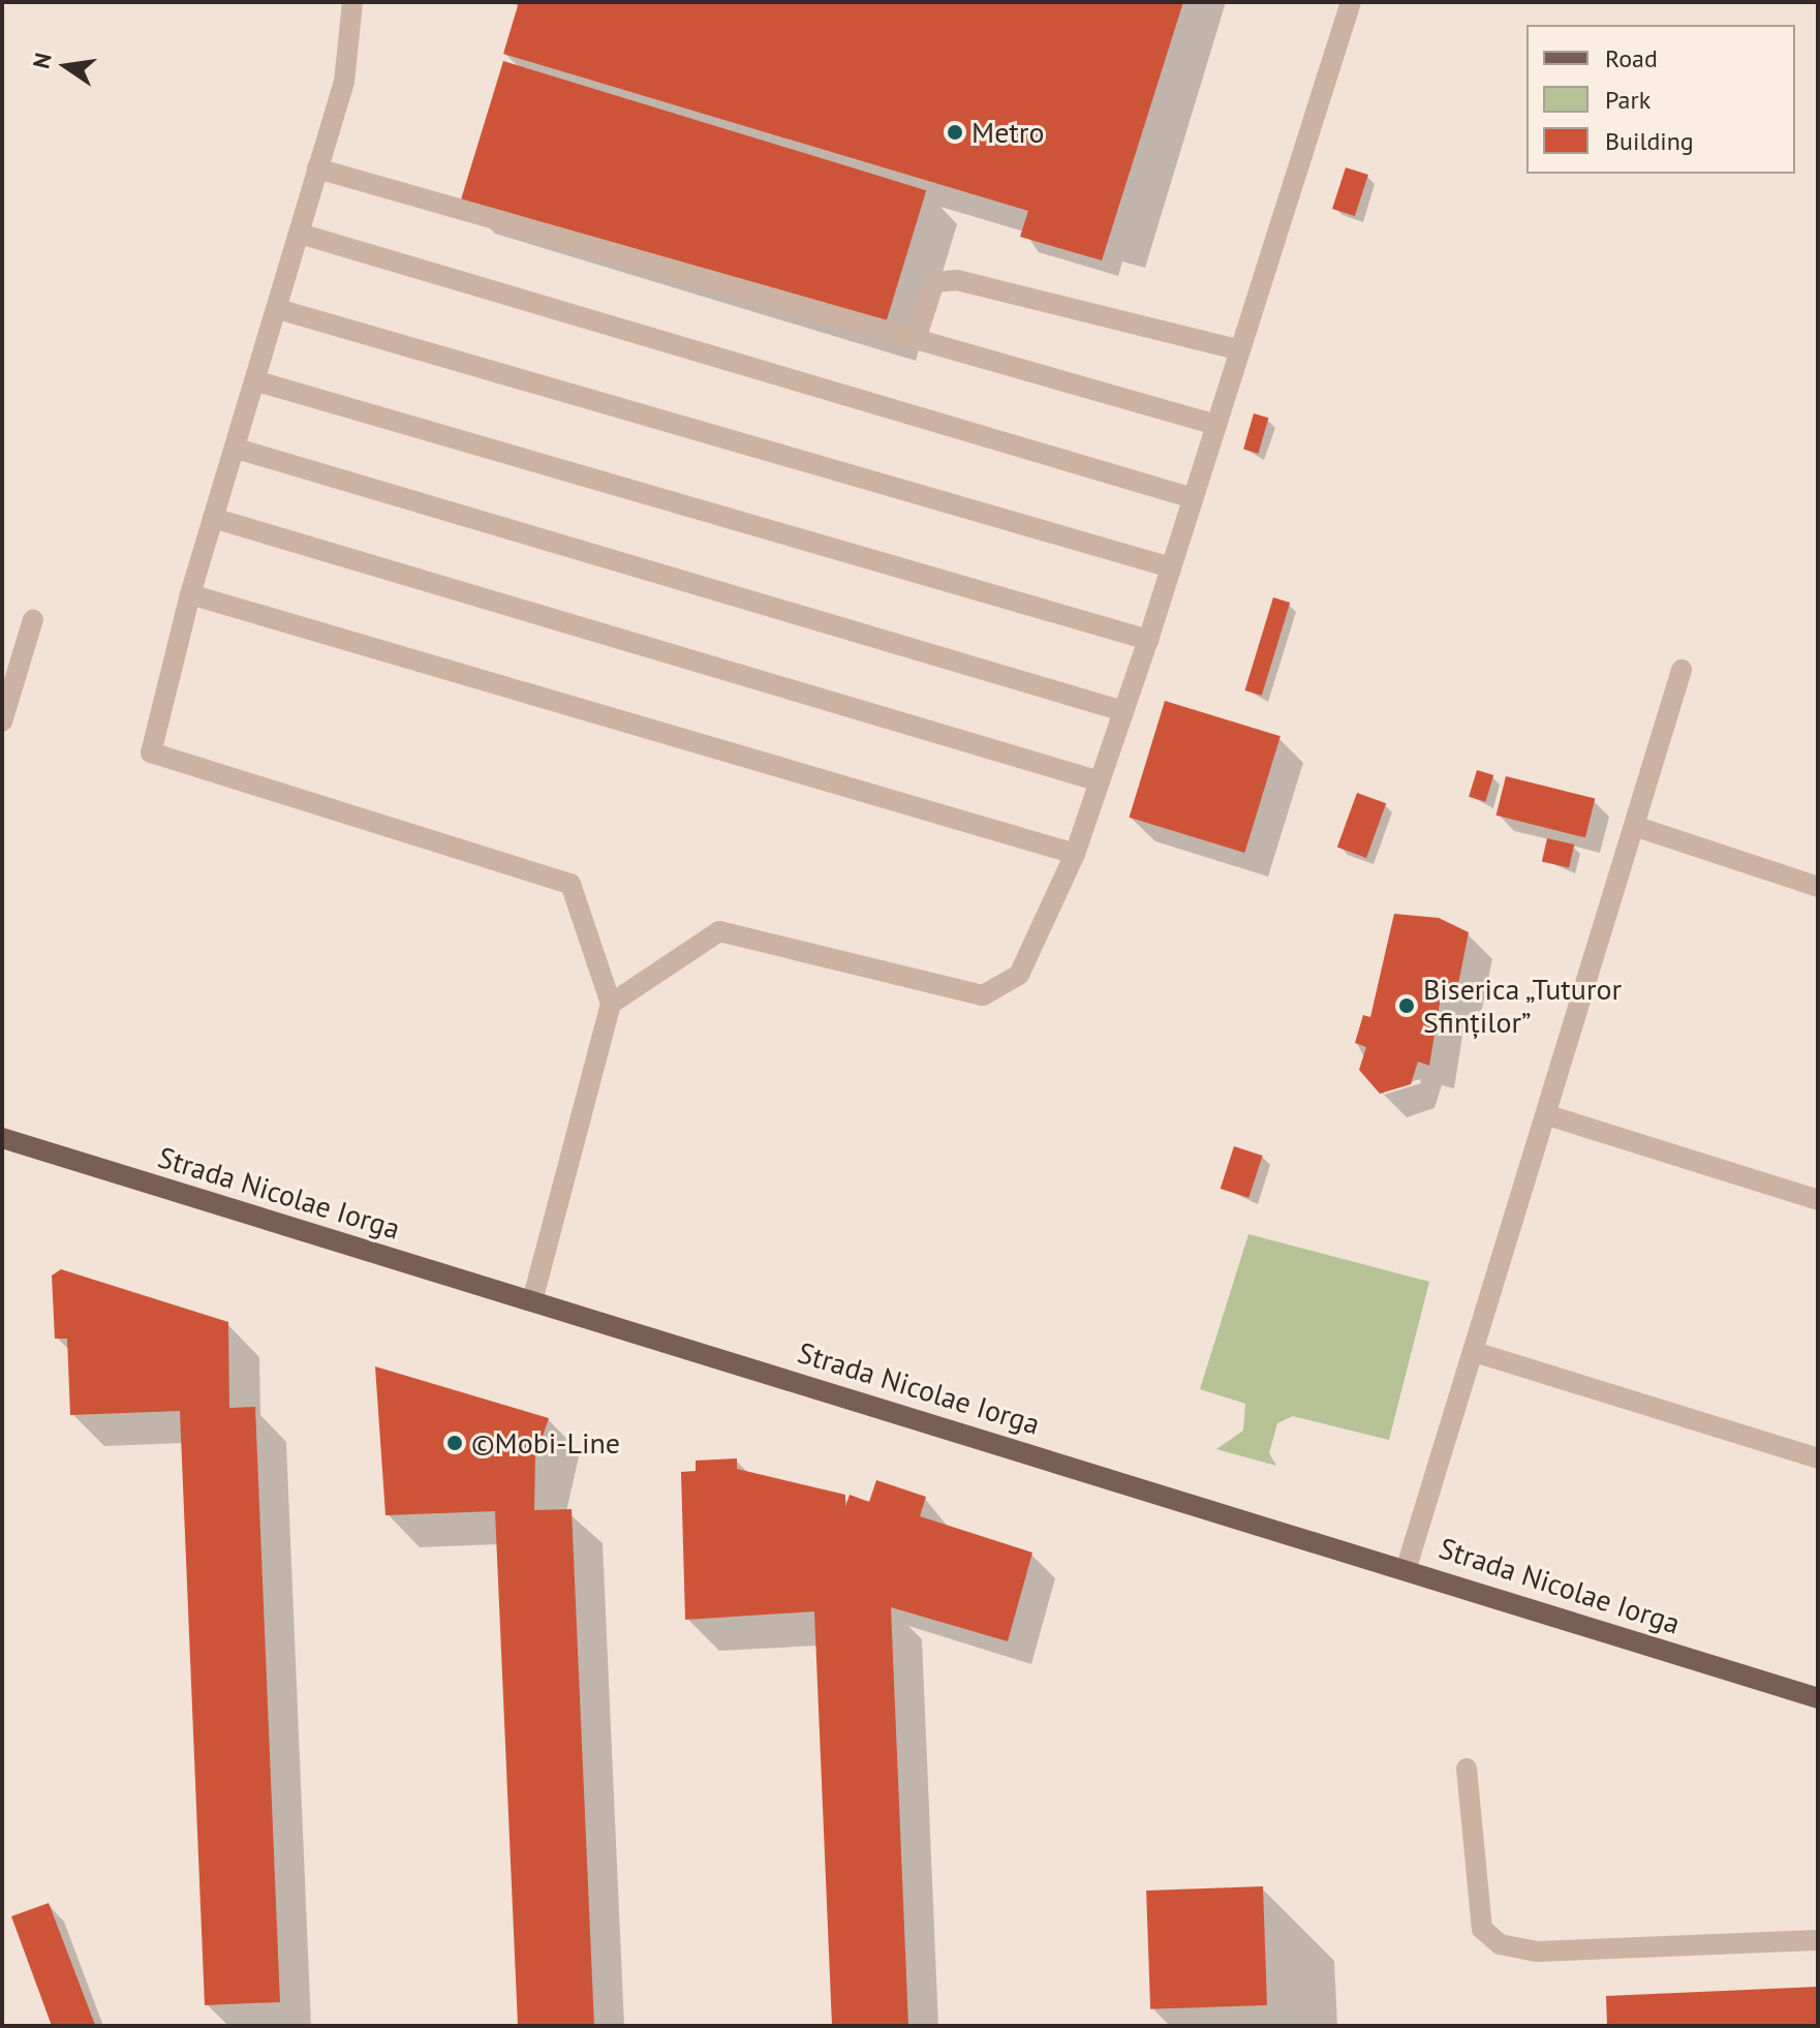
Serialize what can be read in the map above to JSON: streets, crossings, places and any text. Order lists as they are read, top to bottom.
{
  "streets": {
    "main road": ["Strada Nicolae Iorga"]
  },
  "places": ["Metro", "Biserica „Tuturor Sfinților”", "©Mobi-Line"],
  "legend": ["Road", "Park", "Building"],
  "north": "left"
}
